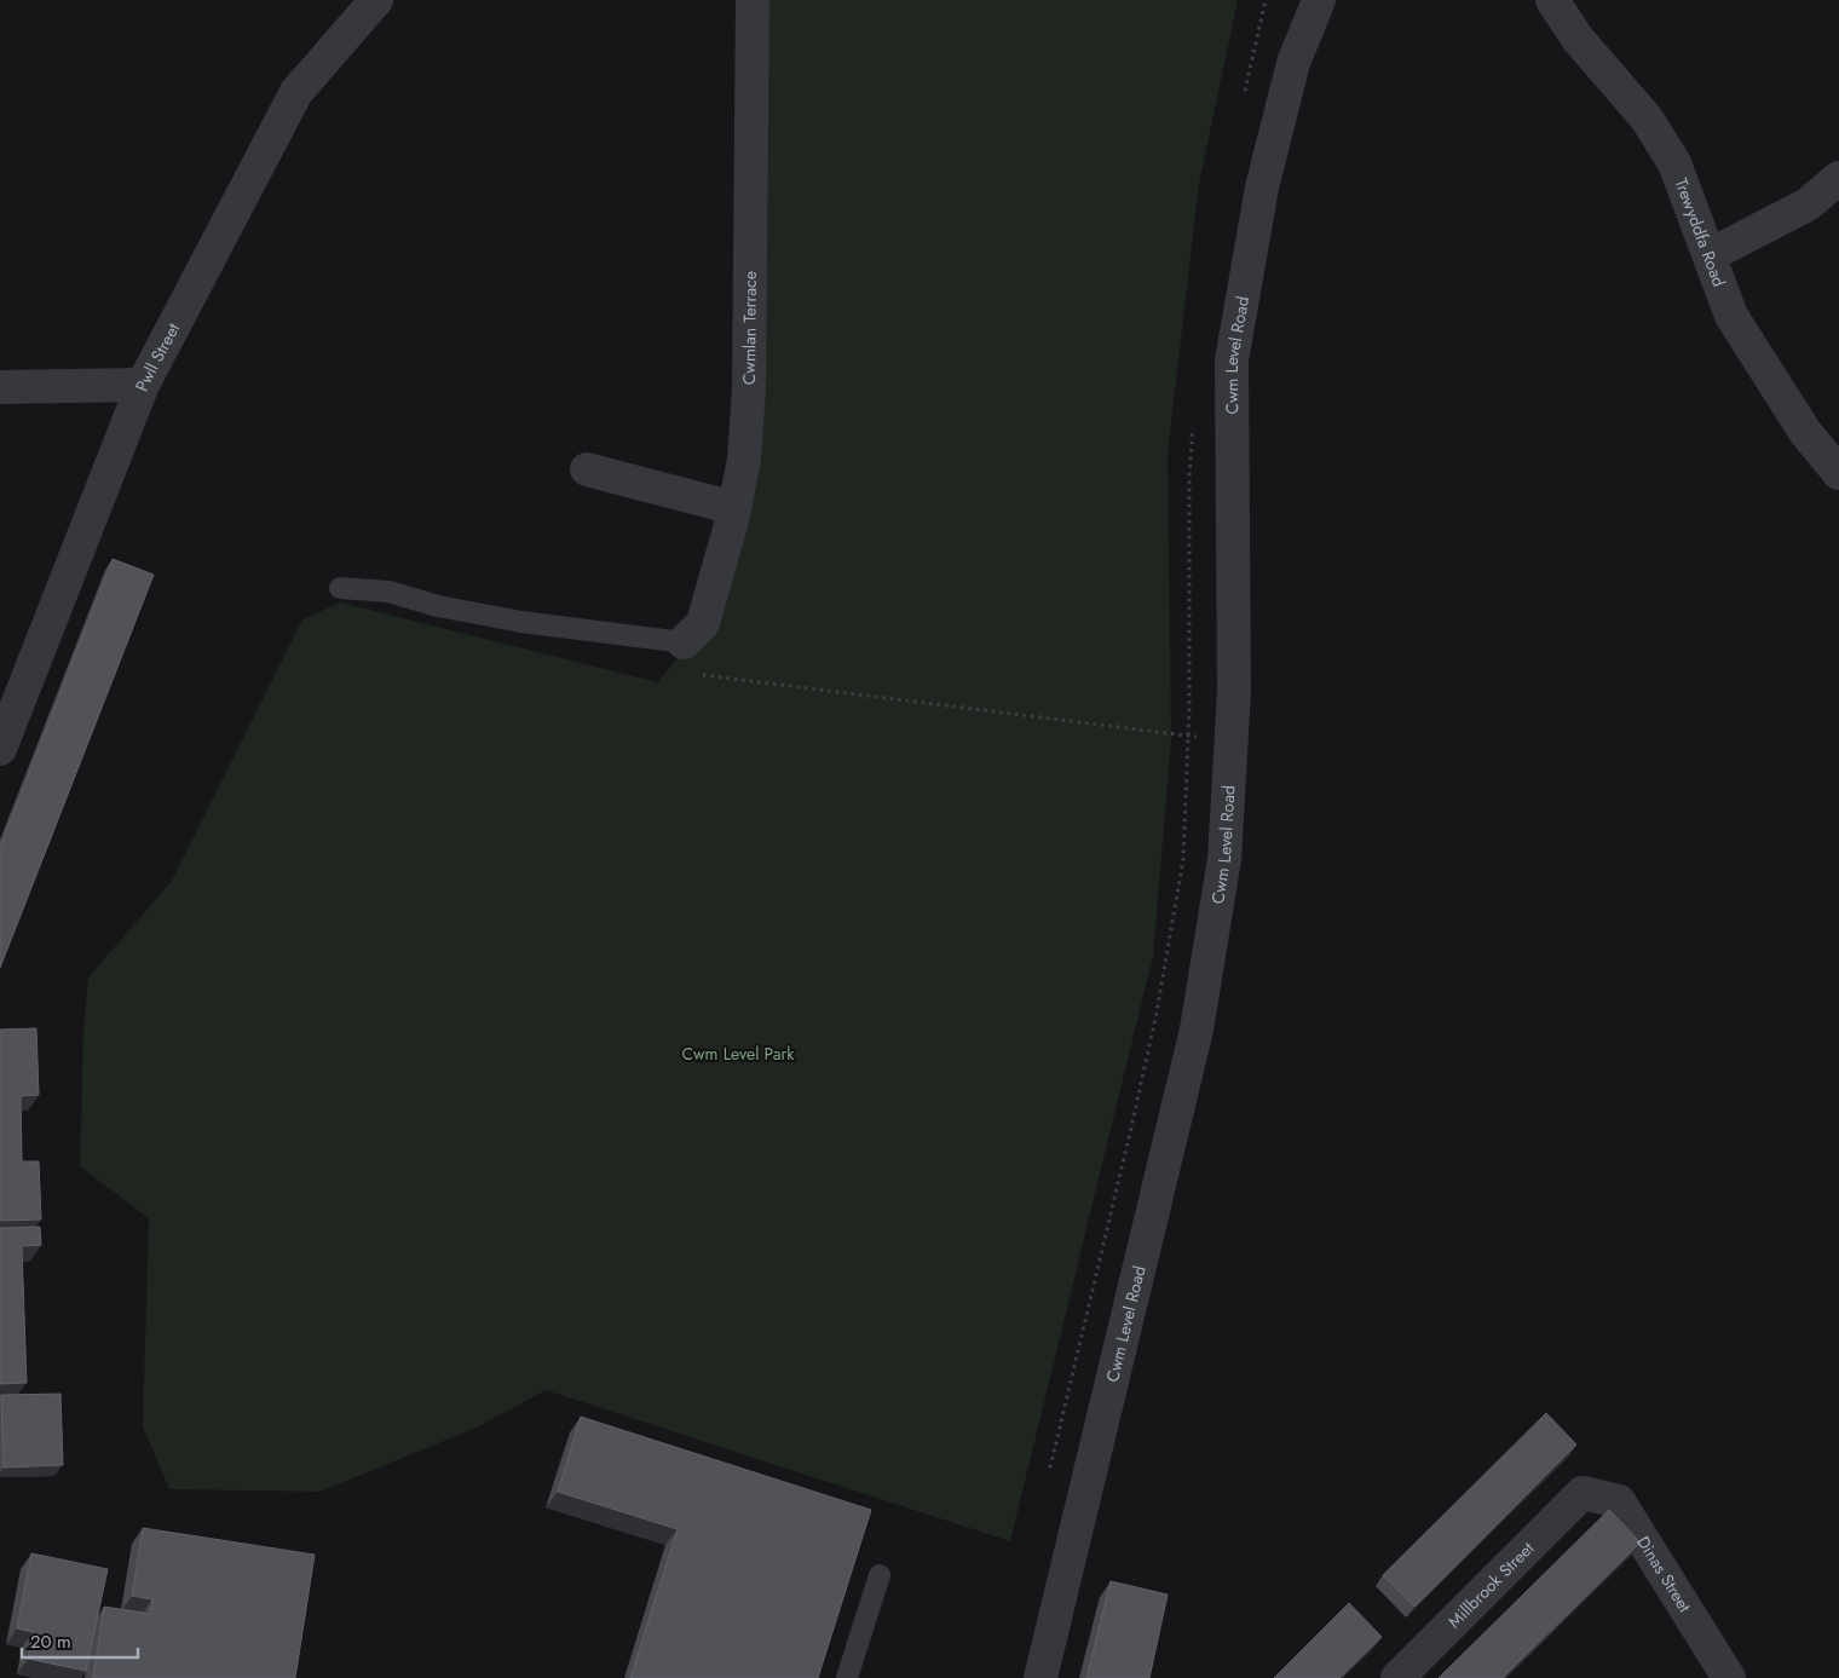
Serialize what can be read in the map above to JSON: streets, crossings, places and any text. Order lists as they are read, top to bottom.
{
  "streets": {
    "street": [
      "Trewyddfa Road",
      "Cwmlan Terrace",
      "Cwm Level Road",
      "Pwll Street",
      "Dinas Street",
      "Millbrook Street"
    ]
  },
  "crossings": [
    ["Dinas Street", "Millbrook Street"]
  ],
  "parks": ["Cwm Level Park"],
  "scale_bar": "20 m"
}
